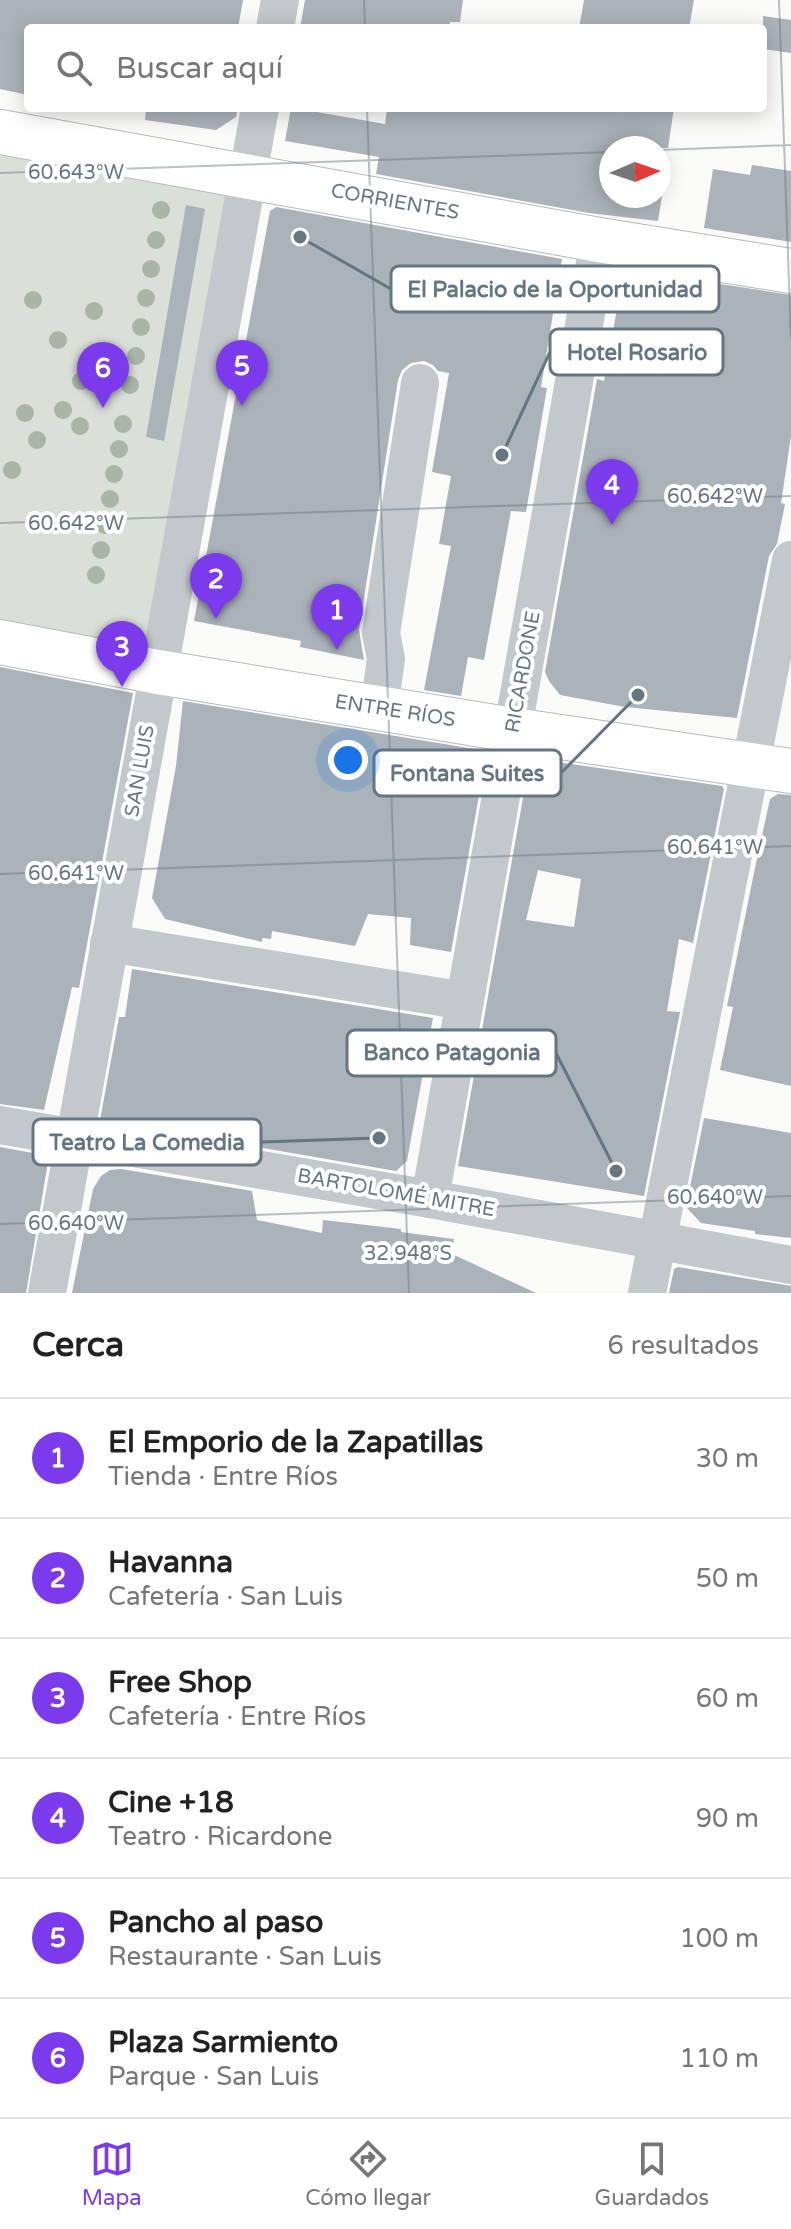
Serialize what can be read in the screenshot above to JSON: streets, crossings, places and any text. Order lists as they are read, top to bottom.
{
  "streets": {
    "main road": ["CORRIENTES", "ENTRE RÍOS"],
    "street": ["RICARDONE", "SAN LUIS", "BARTOLOMÉ MITRE"]
  },
  "crossings": [
    ["CORRIENTES", "RICARDONE"],
    ["CORRIENTES", "SAN LUIS"],
    ["RICARDONE", "ENTRE RÍOS"],
    ["RICARDONE", "BARTOLOMÉ MITRE"],
    ["ENTRE RÍOS", "SAN LUIS"],
    ["SAN LUIS", "BARTOLOMÉ MITRE"]
  ],
  "places": [
    "El Palacio de la Oportunidad",
    "Hotel Rosario",
    "Fontana Suites",
    "Teatro La Comedia",
    "Banco Patagonia"
  ],
  "north": "right",
  "page": {
    "search": "Buscar aquí",
    "pins": [
      "5",
      "6",
      "4",
      "2",
      "1",
      "3"
    ],
    "heading": ["Cerca", "6 resultados"],
    "list": [
      {
        "mark": "1",
        "name": "El Emporio de la Zapatillas",
        "note": "Tienda · Entre Ríos",
        "value": "30 m"
      },
      {
        "mark": "2",
        "name": "Havanna",
        "note": "Cafetería · San Luis",
        "value": "50 m"
      },
      {
        "mark": "3",
        "name": "Free Shop",
        "note": "Cafetería · Entre Ríos",
        "value": "60 m"
      },
      {
        "mark": "4",
        "name": "Cine +18",
        "note": "Teatro · Ricardone",
        "value": "90 m"
      },
      {
        "mark": "5",
        "name": "Pancho al paso",
        "note": "Restaurante · San Luis",
        "value": "100 m"
      },
      {
        "mark": "6",
        "name": "Plaza Sarmiento",
        "note": "Parque · San Luis",
        "value": "110 m"
      }
    ],
    "nav": ["Mapa", "Cómo llegar", "Guardados"]
  },
  "coordinates": [
    "60.643°W",
    "60.642°W",
    "60.641°W",
    "60.640°W",
    "32.948°S"
  ]
}
